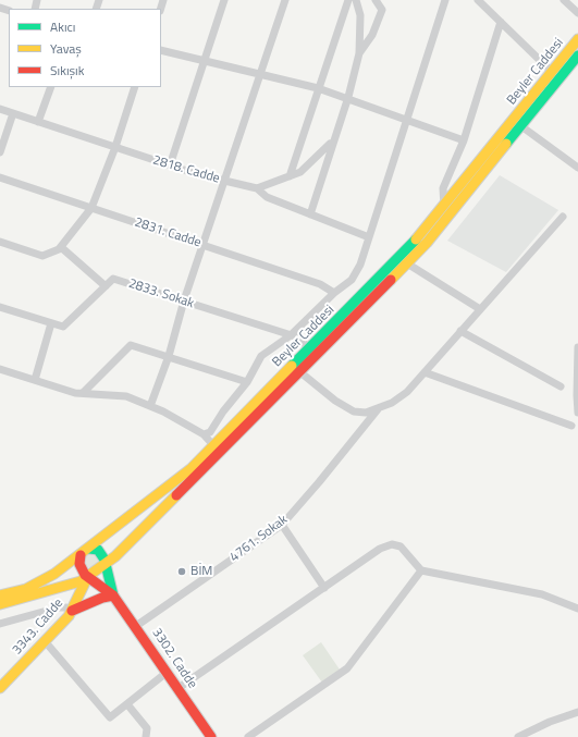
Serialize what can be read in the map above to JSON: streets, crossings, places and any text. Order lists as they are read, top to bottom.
{
  "streets": {
    "main road": ["Beyler Caddesi", "3343. Cadde", "3302. Cadde"],
    "street": [
      "2818. Cadde",
      "2831. Cadde",
      "2833. Sokak",
      "4761. Sokak"
    ]
  },
  "crossings": [
    ["Beyler Caddesi", "2833. Sokak"],
    ["Beyler Caddesi", "3343. Cadde"],
    ["Beyler Caddesi", "3302. Cadde"],
    ["4761. Sokak", "3302. Cadde"],
    ["3343. Cadde", "3302. Cadde"]
  ],
  "places": ["BİM"],
  "legend": ["Akıcı", "Yavaş", "Sıkışık"]
}
